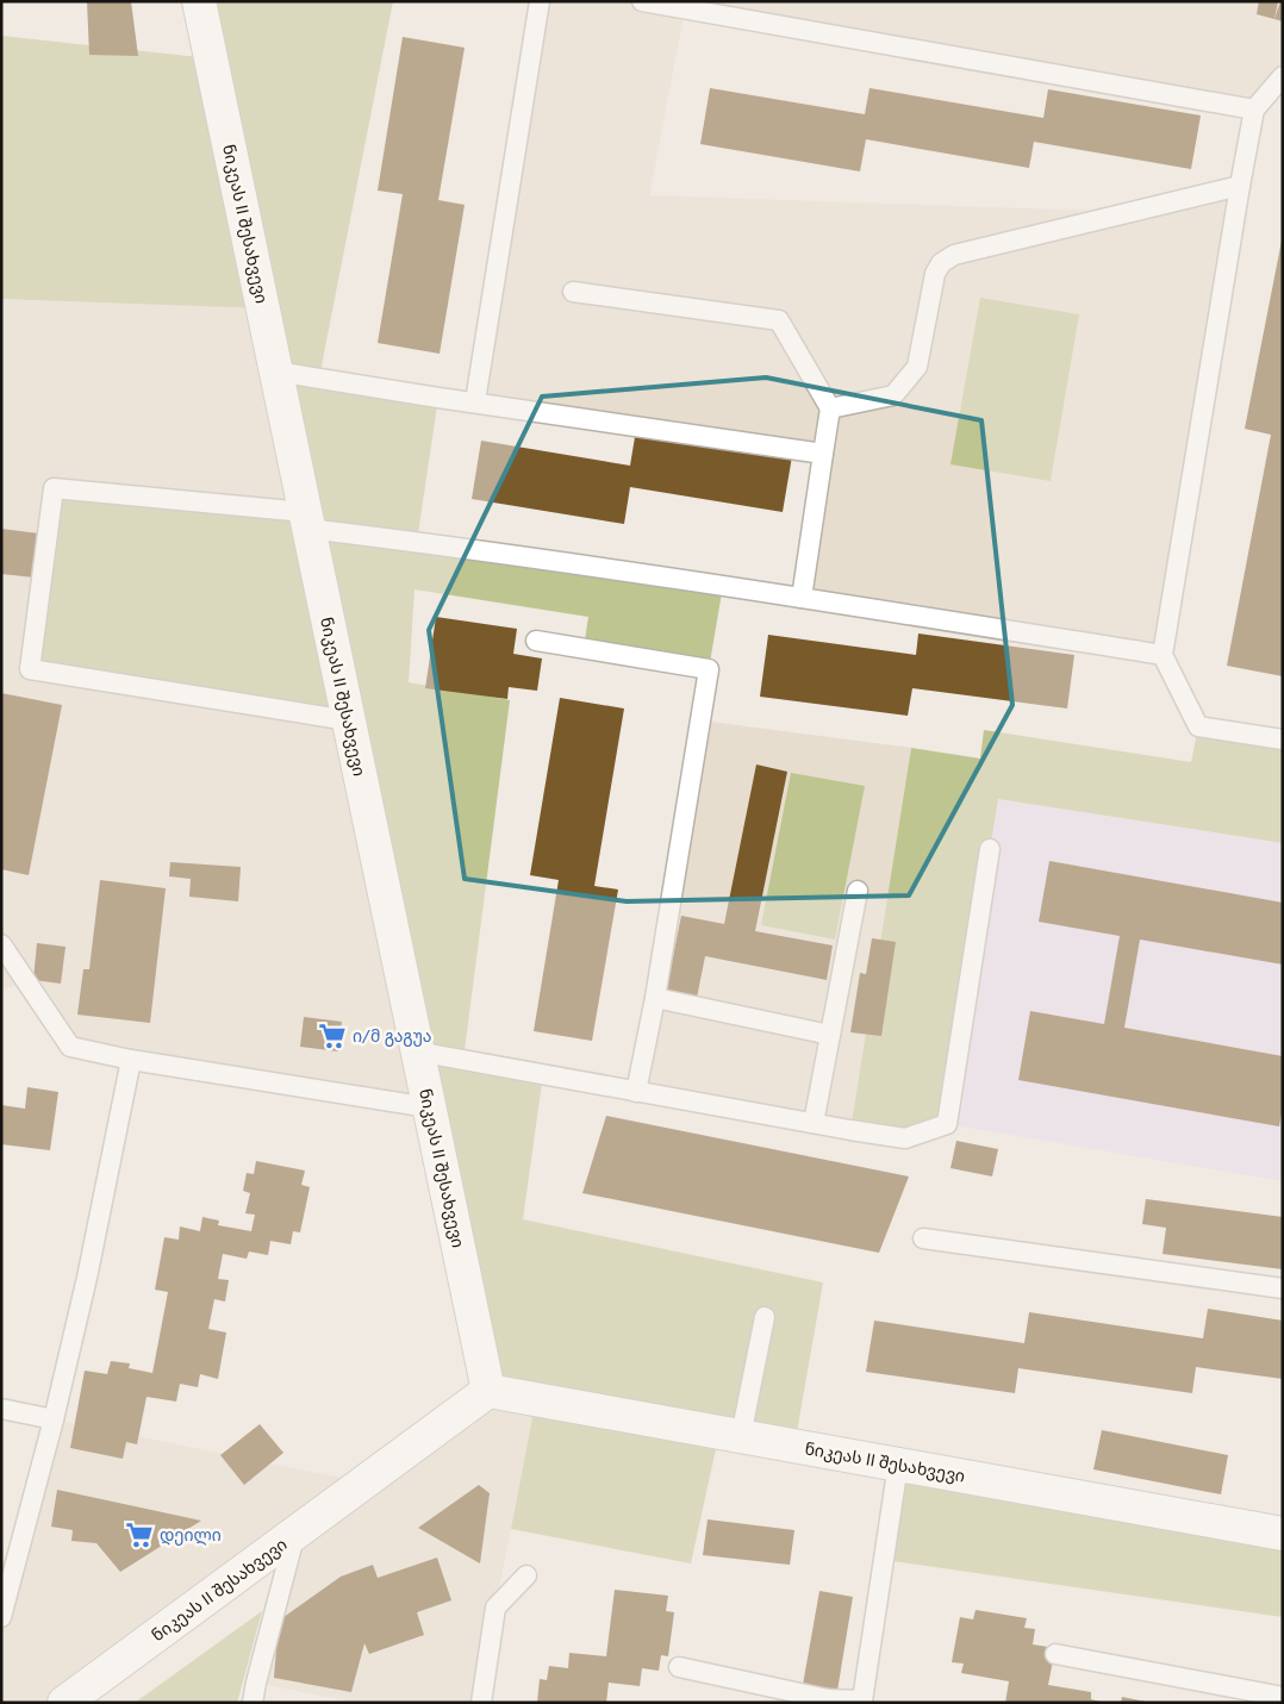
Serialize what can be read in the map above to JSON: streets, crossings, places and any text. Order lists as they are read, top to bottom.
{
  "streets": {
    "street": ["ნიკეას II შესახვევი"]
  },
  "places": {
    "supermarket": ["ი/მ გაგუა", "დეილი"]
  }
}
